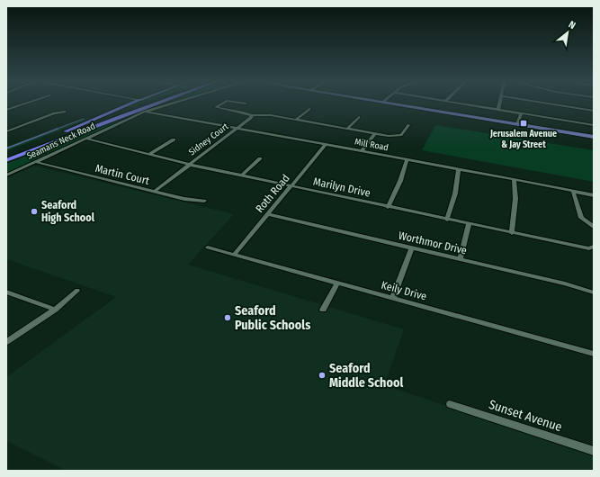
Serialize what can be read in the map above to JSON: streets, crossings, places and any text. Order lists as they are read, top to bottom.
{
  "streets": {
    "street": [
      "Sidney Court",
      "Seamans Neck Road",
      "Mill Road",
      "Martin Court",
      "Marilyn Drive",
      "Roth Road",
      "Worthmor Drive",
      "Keily Drive",
      "Sunset Avenue"
    ]
  },
  "crossings": [
    ["Sidney Court", "Mill Road"],
    ["Sidney Court", "Martin Court"],
    ["Sidney Court", "Marilyn Drive"],
    ["Seamans Neck Road", "Mill Road"],
    ["Seamans Neck Road", "Martin Court"],
    ["Seamans Neck Road", "Marilyn Drive"],
    ["Mill Road", "Roth Road"],
    ["Marilyn Drive", "Roth Road"],
    ["Roth Road", "Worthmor Drive"],
    ["Roth Road", "Keily Drive"]
  ],
  "places": {
    "transit": ["Jerusalem Avenue & Jay Street"],
    "other": ["Seaford High School", "Seaford Public Schools", "Seaford Middle School"]
  },
  "north": "top right"
}
